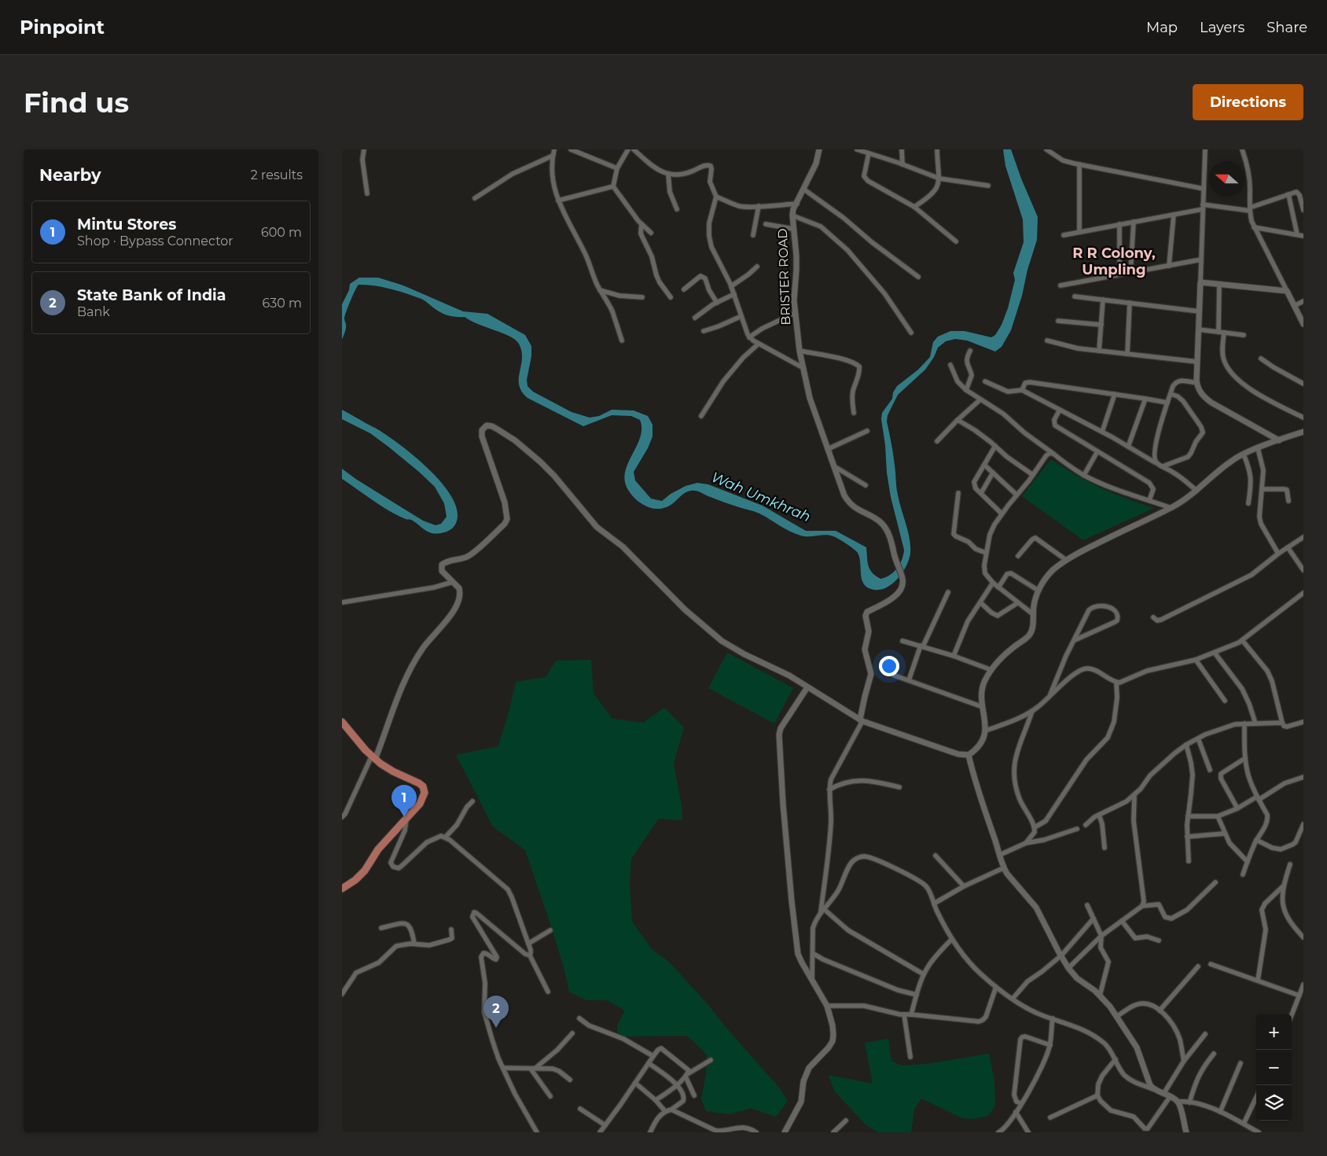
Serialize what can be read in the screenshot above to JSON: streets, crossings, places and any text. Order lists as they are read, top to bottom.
{
  "streets": {
    "street": ["BRISTER ROAD"]
  },
  "districts": ["R R Colony, Umpling"],
  "water": ["Wah Umkhrah"],
  "north": "left",
  "page": {
    "header": "Pinpoint",
    "nav": ["Map", "Layers", "Share"],
    "buttons": "Directions",
    "title": "Find us",
    "heading": ["Nearby", "2 results"],
    "list": [
      {
        "mark": "1",
        "name": "Mintu Stores",
        "note": "Shop · Bypass Connector",
        "value": "600 m"
      },
      {
        "mark": "2",
        "name": "State Bank of India",
        "note": "Bank",
        "value": "630 m"
      }
    ],
    "pins": ["1", "2"],
    "map_buttons": ["+", "−"]
  }
}
